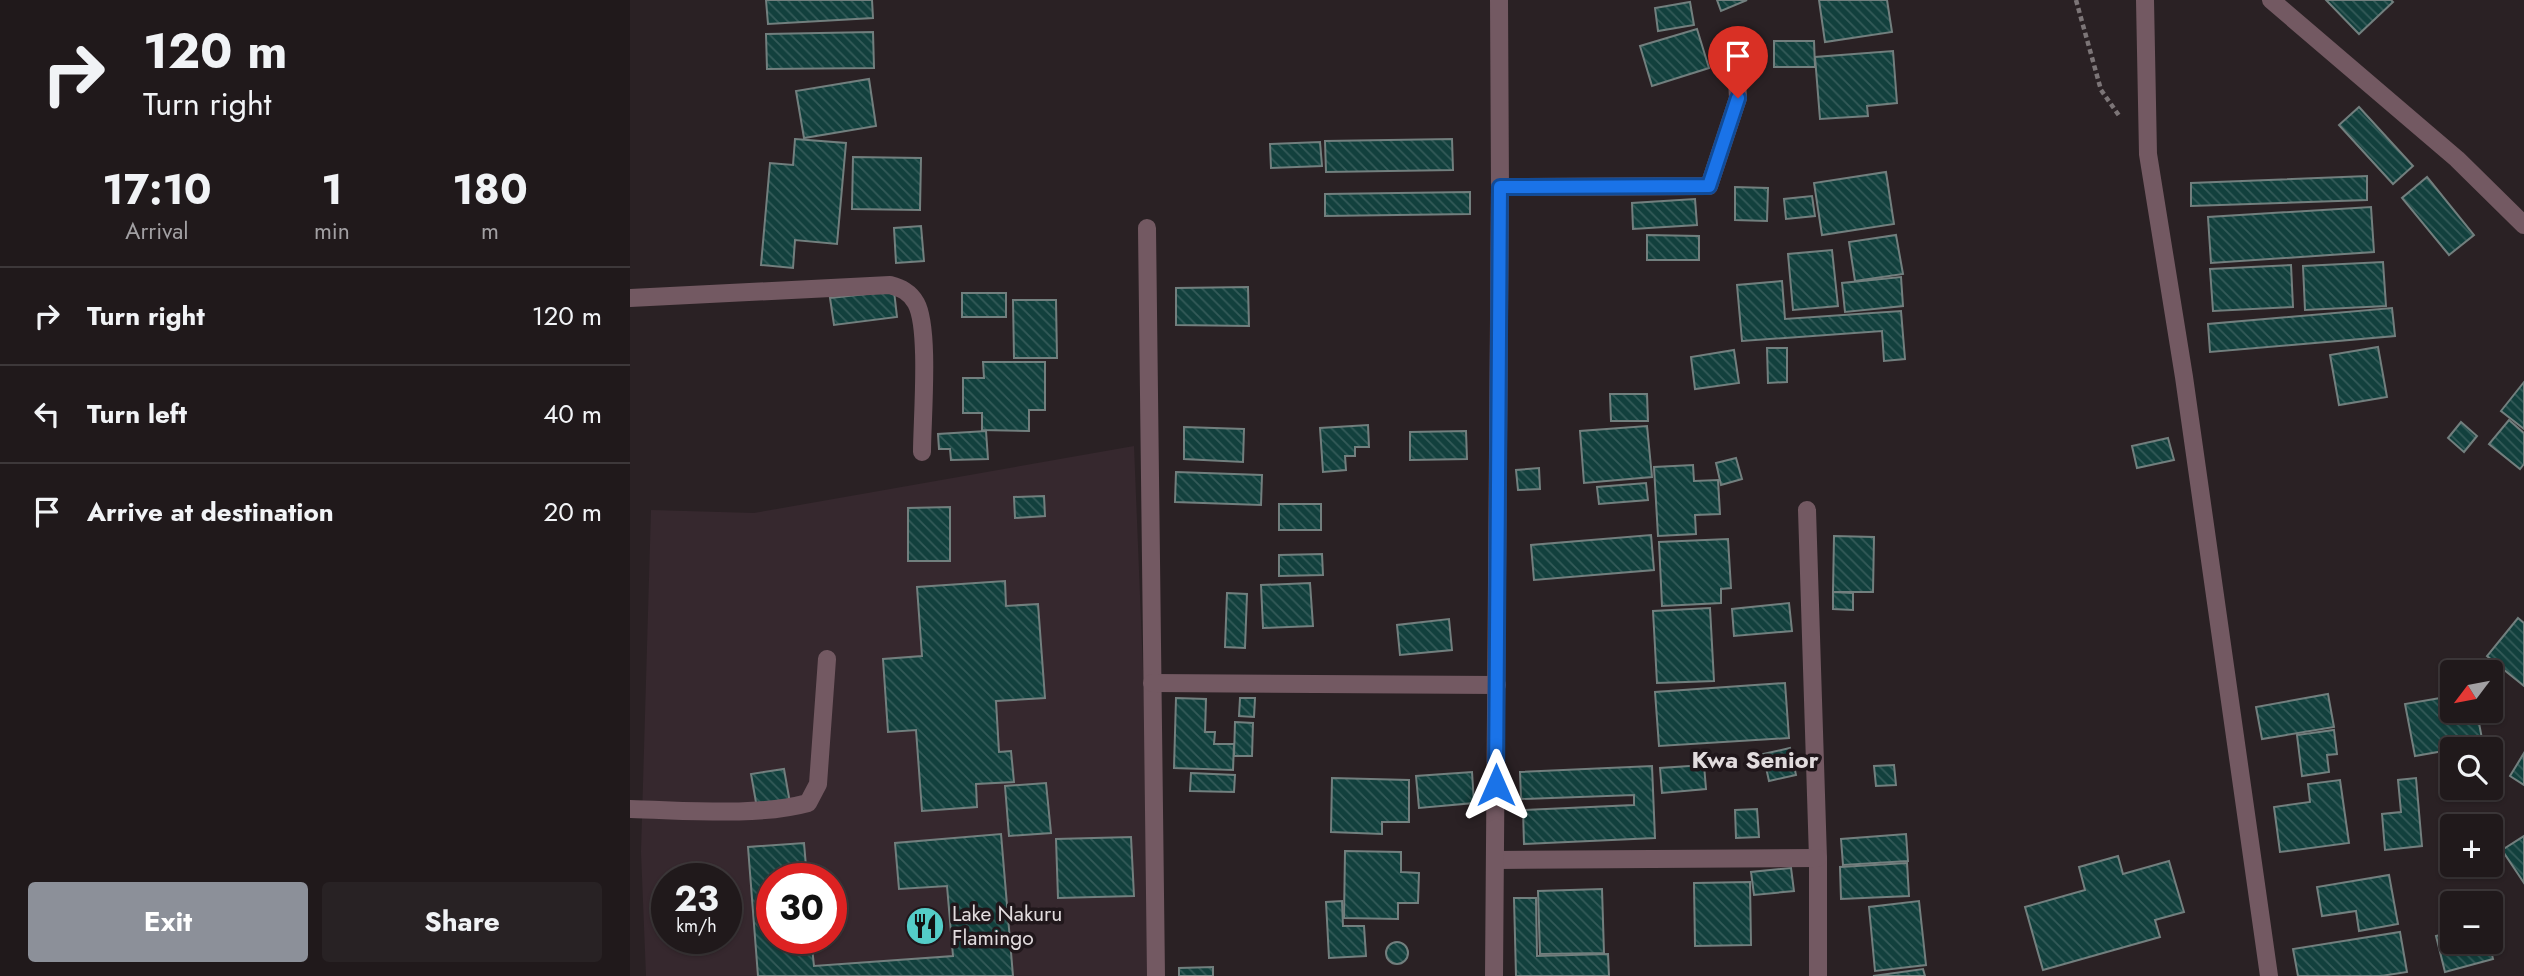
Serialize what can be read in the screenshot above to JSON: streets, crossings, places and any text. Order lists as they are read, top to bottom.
{
  "districts": ["Kwa Senior"],
  "places": {
    "restaurant": ["Lake Nakuru Flamingo"]
  },
  "north": "bottom left",
  "page": {
    "turn": ["120 m", "Turn right"],
    "eta": [
      "17:10",
      "Arrival",
      "1",
      "min",
      "180",
      "m"
    ],
    "list": [
      {
        "name": "Turn right",
        "value": "120 m"
      },
      {
        "name": "Turn left",
        "value": "40 m"
      },
      {
        "name": "Arrive at destination",
        "value": "20 m"
      }
    ],
    "map_buttons": ["+", "−"],
    "speed": "23 km/h",
    "limit": "30",
    "buttons": ["Exit", "Share"]
  }
}
